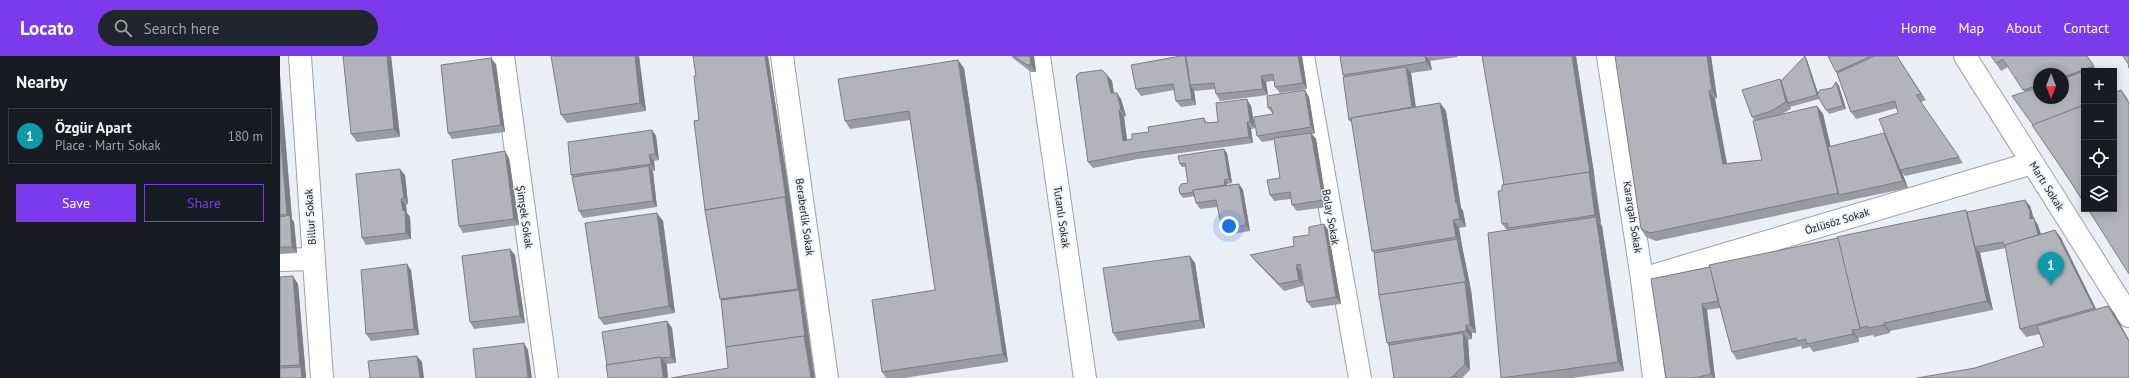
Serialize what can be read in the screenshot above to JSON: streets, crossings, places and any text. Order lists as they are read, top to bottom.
{
  "streets": {
    "street": [
      "Martı Sokak",
      "Billur Sokak",
      "Şimşek Sokak",
      "Beraberlik Sokak",
      "Tutanlı Sokak",
      "Bolay Sokak",
      "Karargah Sokak",
      "Özlüsöz Sokak"
    ]
  },
  "crossings": [
    ["Martı Sokak", "Özlüsöz Sokak"],
    ["Karargah Sokak", "Özlüsöz Sokak"]
  ],
  "north": "bottom",
  "page": {
    "header": "Locato",
    "search": "Search here",
    "nav": [
      "Home",
      "Map",
      "About",
      "Contact"
    ],
    "heading": "Nearby",
    "map_buttons": ["+", "−"],
    "list": [
      {
        "mark": "1",
        "name": "Özgür Apart",
        "note": "Place · Martı Sokak",
        "value": "180 m"
      }
    ],
    "buttons": ["Save", "Share"],
    "pins": "1"
  }
}
